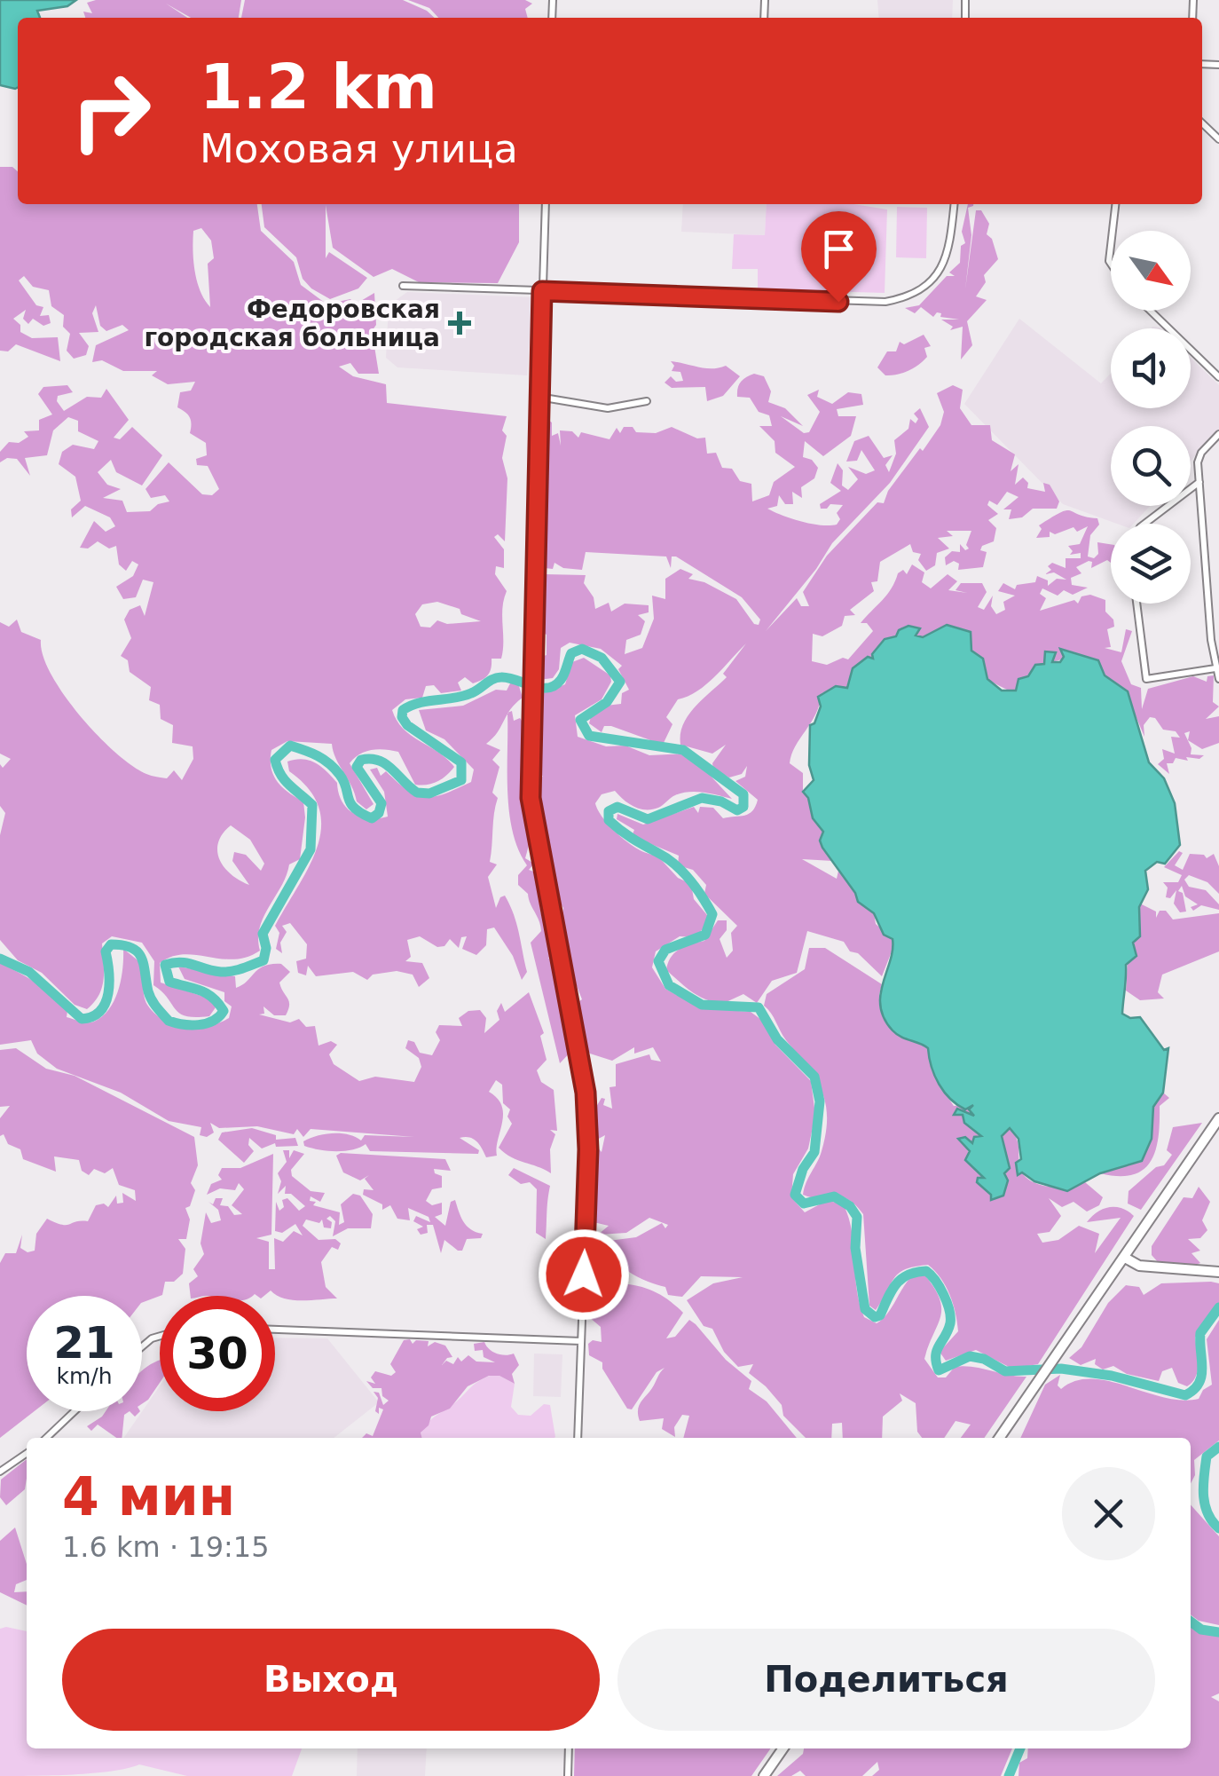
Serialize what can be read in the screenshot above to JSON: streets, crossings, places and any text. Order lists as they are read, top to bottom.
{
  "places": {
    "health": ["Федоровская городская больница"]
  },
  "north": "bottom right",
  "page": {
    "turn": ["1.2 km", "Моховая улица"],
    "speed": "21 km/h",
    "limit": "30",
    "heading": ["4 мин", "1.6 km · 19:15"],
    "buttons": ["Выход", "Поделиться"]
  }
}
